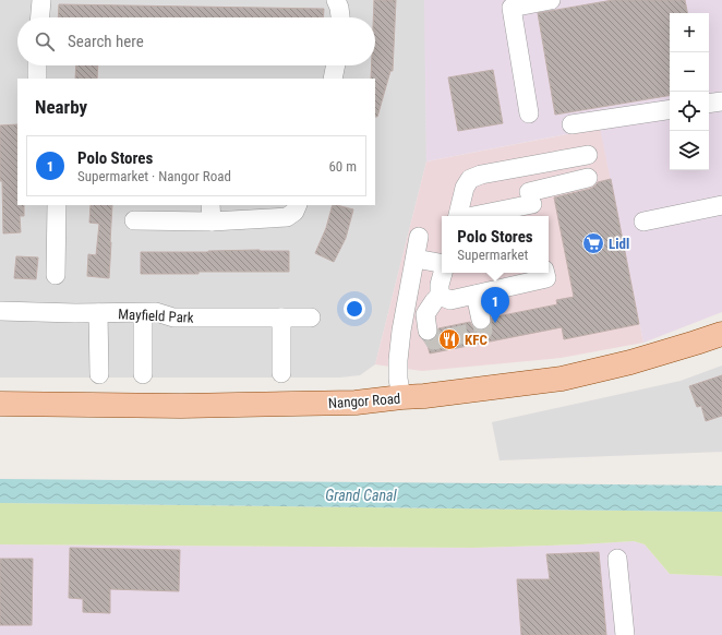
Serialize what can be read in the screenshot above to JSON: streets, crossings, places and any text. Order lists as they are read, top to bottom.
{
  "streets": {
    "main road": ["Nangor Road"],
    "street": ["Mayfield Park"]
  },
  "water": ["Grand Canal"],
  "places": {
    "supermarket": ["Lidl"],
    "restaurant": ["KFC"]
  },
  "page": {
    "map_buttons": ["+", "−"],
    "search": "Search here",
    "heading": "Nearby",
    "list": [
      {
        "mark": "1",
        "name": "Polo Stores",
        "note": "Supermarket · Nangor Road",
        "value": "60 m"
      }
    ],
    "popup": ["Polo Stores", "Supermarket"],
    "pins": "1"
  }
}
